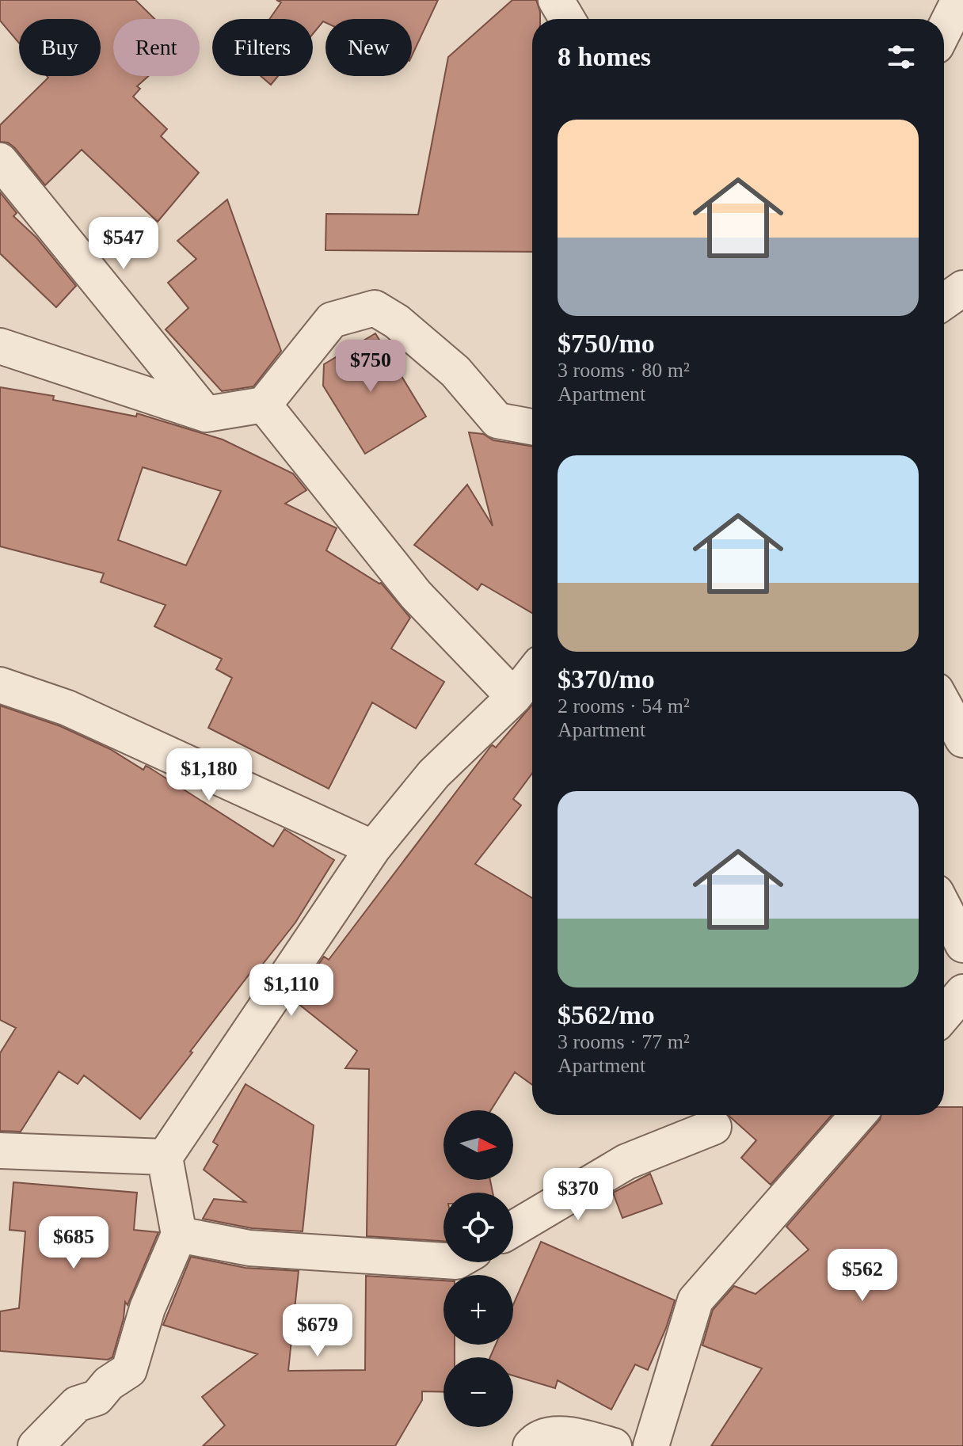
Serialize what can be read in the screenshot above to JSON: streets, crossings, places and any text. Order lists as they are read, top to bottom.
{
  "north": "right",
  "page": {
    "chip": [
      "Buy",
      "Rent",
      "Filters",
      "New"
    ],
    "heading": "8 homes",
    "list": [
      {
        "name": "$750/mo",
        "note": "3 rooms · 80 m² · Apartment"
      },
      {
        "name": "$370/mo",
        "note": "2 rooms · 54 m² · Apartment"
      },
      {
        "name": "$562/mo",
        "note": "3 rooms · 77 m² · Apartment"
      }
    ],
    "price": [
      "$547",
      "$750",
      "$1,180",
      "$1,110",
      "$370",
      "$685",
      "$562",
      "$679"
    ],
    "map_buttons": ["+", "−"]
  }
}
